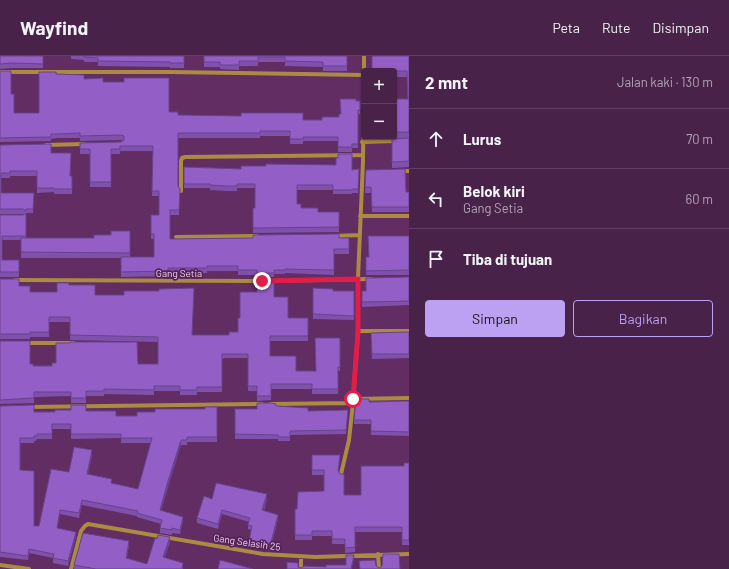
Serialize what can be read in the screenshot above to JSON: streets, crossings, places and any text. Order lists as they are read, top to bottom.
{
  "streets": {
    "street": ["Gang Setia", "Gang Selasih 25"]
  },
  "page": {
    "header": "Wayfind",
    "nav": ["Peta", "Rute", "Disimpan"],
    "heading": ["2 mnt", "Jalan kaki · 130 m"],
    "map_buttons": ["+", "−"],
    "list": [
      ["Lurus", "70 m"],
      ["Belok kiri", "Gang Setia", "60 m"],
      "Tiba di tujuan"
    ],
    "buttons": ["Simpan", "Bagikan"]
  }
}
